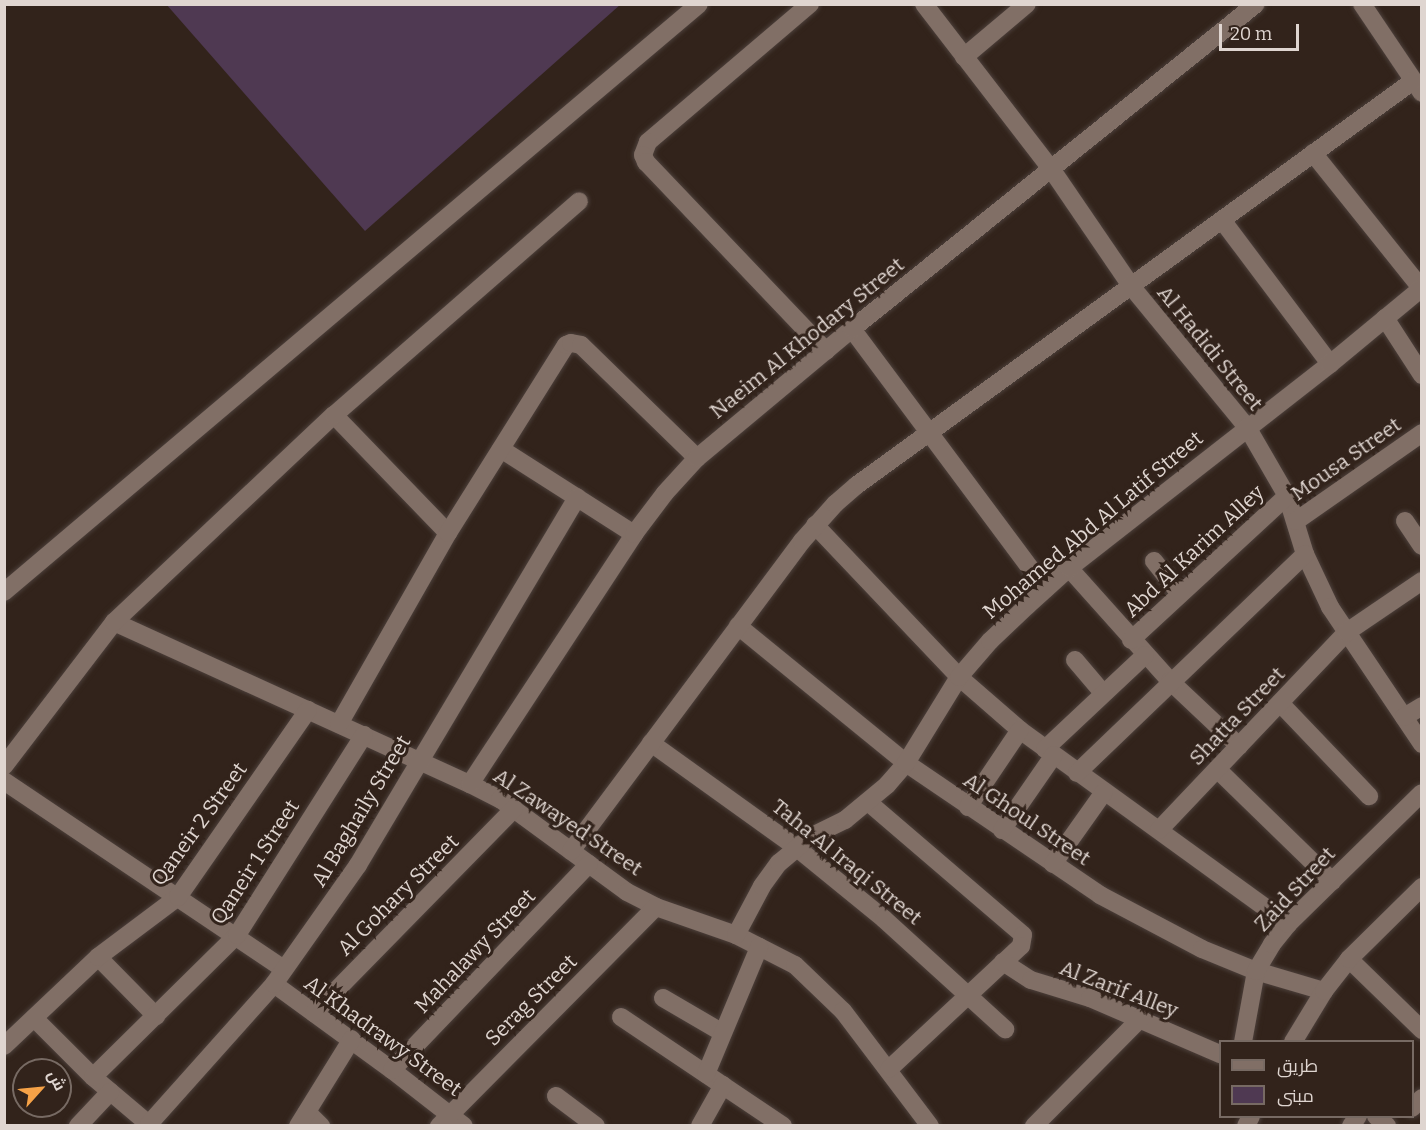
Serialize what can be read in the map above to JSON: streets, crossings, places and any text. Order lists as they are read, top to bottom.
{
  "streets": {
    "street": [
      "Naeim Al Khodary Street",
      "Al Hadidi Street",
      "Mousa Street",
      "Mohamed Abd Al Latif Street",
      "Abd Al Karim Alley",
      "Shatta Street",
      "Al Baghaily Street",
      "Al Ghoul Street",
      "Al Zawayed Street",
      "Qaneir 2 Street",
      "Qaneir 1 Street",
      "Taha Al Iraqi Street",
      "Zaid Street",
      "Al Gohary Street",
      "Mahalawy Street",
      "Al Zarif Alley",
      "Serag Street",
      "Al Khadrawy Street"
    ]
  },
  "crossings": [
    ["Naeim Al Khodary Street", "Al Hadidi Street"],
    ["Naeim Al Khodary Street", "Al Zawayed Street"],
    ["Al Hadidi Street", "Mousa Street"],
    ["Al Hadidi Street", "Mohamed Abd Al Latif Street"],
    ["Al Hadidi Street", "Abd Al Karim Alley"],
    ["Al Hadidi Street", "Shatta Street"],
    ["Mohamed Abd Al Latif Street", "Al Ghoul Street"],
    ["Mohamed Abd Al Latif Street", "Al Zawayed Street"],
    ["Mohamed Abd Al Latif Street", "Taha Al Iraqi Street"],
    ["Al Baghaily Street", "Al Zawayed Street"],
    ["Al Baghaily Street", "Al Khadrawy Street"],
    ["Al Ghoul Street", "Zaid Street"],
    ["Al Zawayed Street", "Qaneir 2 Street"],
    ["Al Zawayed Street", "Qaneir 1 Street"],
    ["Al Zawayed Street", "Al Gohary Street"],
    ["Al Zawayed Street", "Mahalawy Street"],
    ["Al Zawayed Street", "Serag Street"],
    ["Qaneir 2 Street", "Al Khadrawy Street"],
    ["Qaneir 1 Street", "Al Khadrawy Street"],
    ["Al Gohary Street", "Al Khadrawy Street"],
    ["Mahalawy Street", "Al Khadrawy Street"],
    ["Serag Street", "Al Khadrawy Street"]
  ],
  "legend": ["طريق", "مبنى"],
  "scale_bar": "20 m",
  "north": "top right"
}
